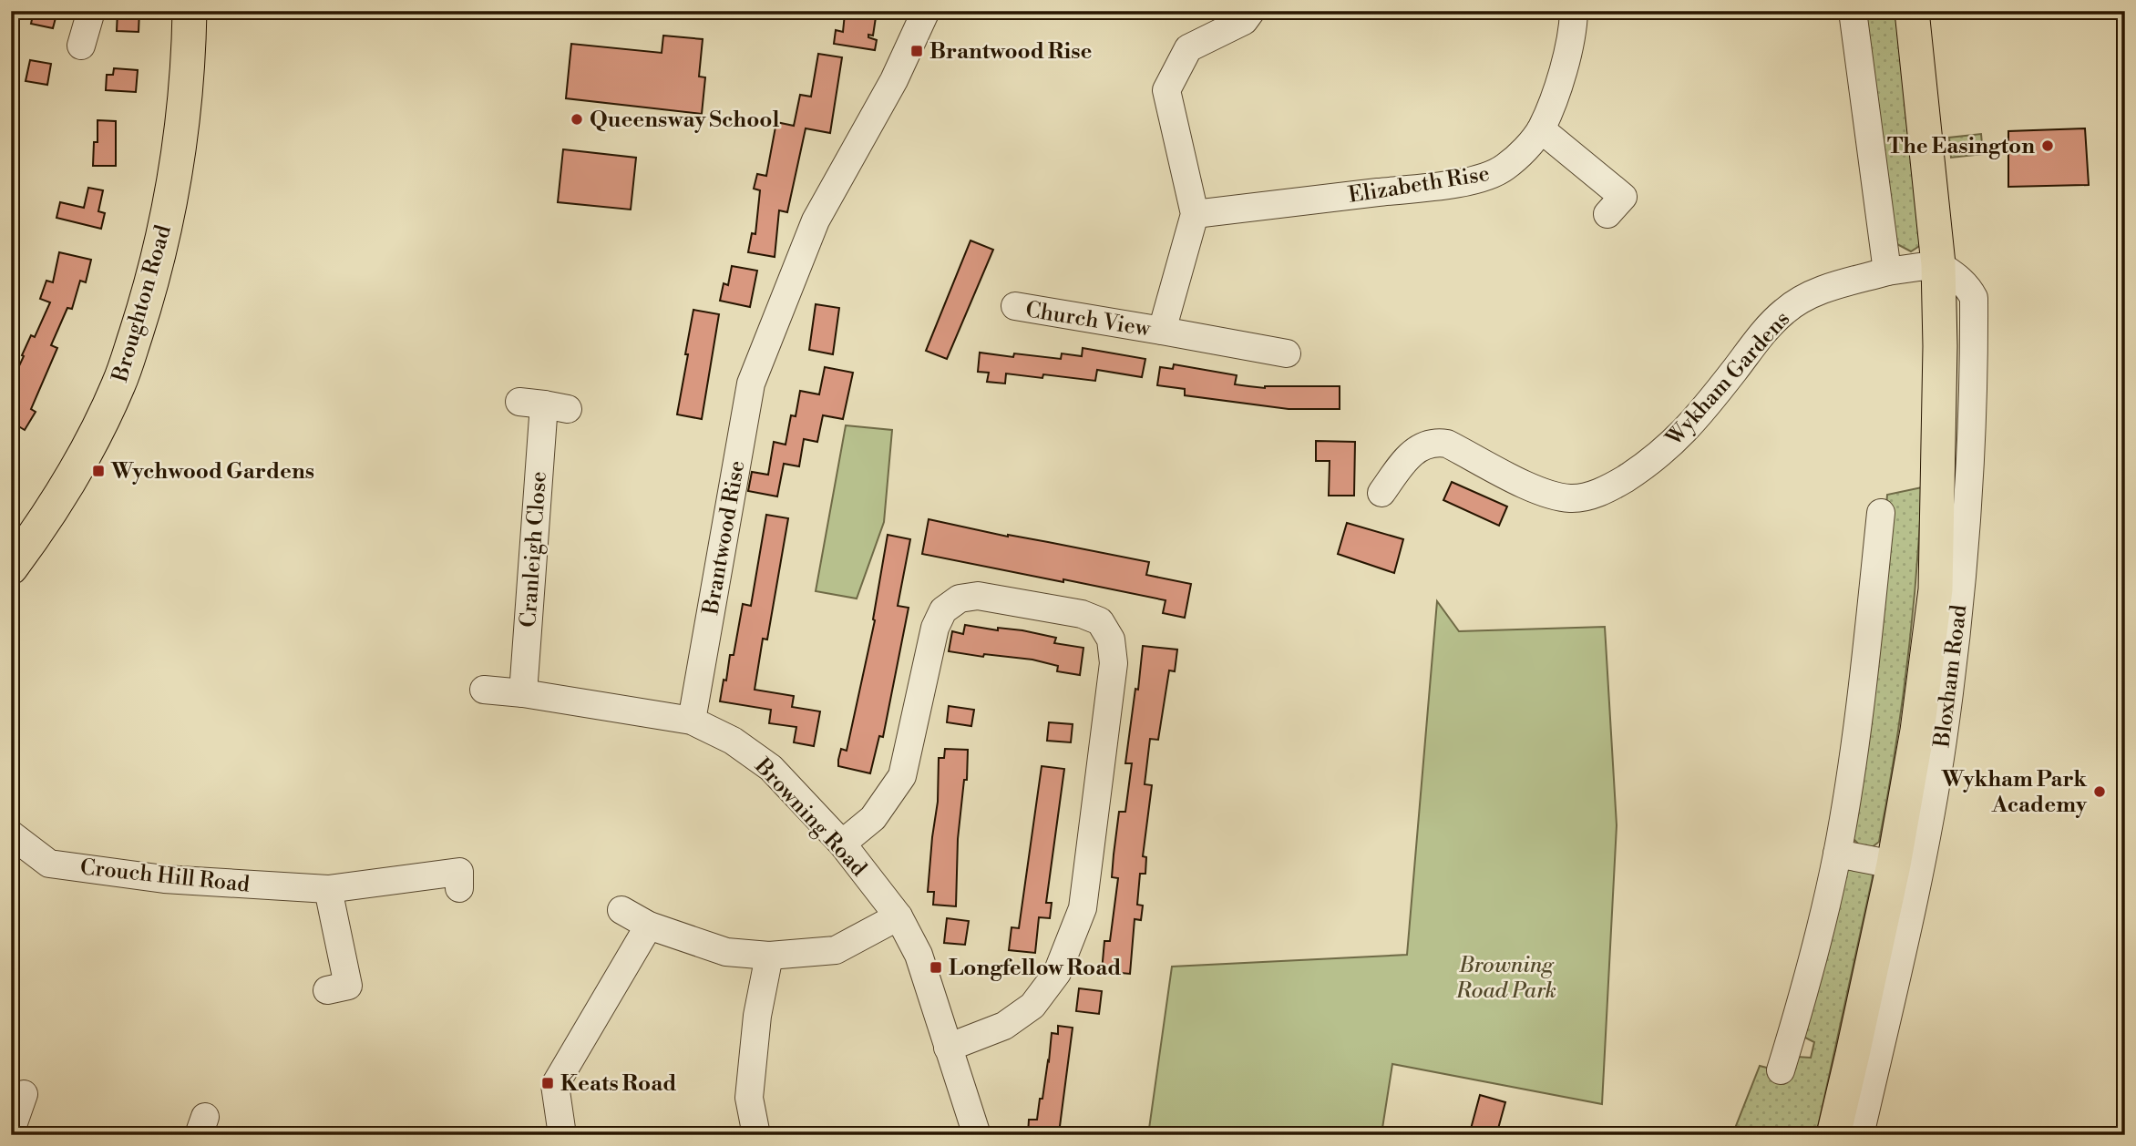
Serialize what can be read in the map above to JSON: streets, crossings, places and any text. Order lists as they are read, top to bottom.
{
  "streets": {
    "main road": ["Broughton Road", "Bloxham Road"],
    "street": [
      "Elizabeth Rise",
      "Church View",
      "Wykham Gardens",
      "Brantwood Rise",
      "Cranleigh Close",
      "Browning Road",
      "Crouch Hill Road"
    ]
  },
  "crossings": [
    ["Elizabeth Rise", "Church View"],
    ["Brantwood Rise", "Browning Road"],
    ["Cranleigh Close", "Browning Road"]
  ],
  "parks": ["Browning Road Park"],
  "places": {
    "transit": [
      "Brantwood Rise",
      "Wychwood Gardens",
      "Longfellow Road",
      "Keats Road"
    ],
    "other": ["Queensway School", "The Easington", "Wykham Park Academy"]
  }
}
